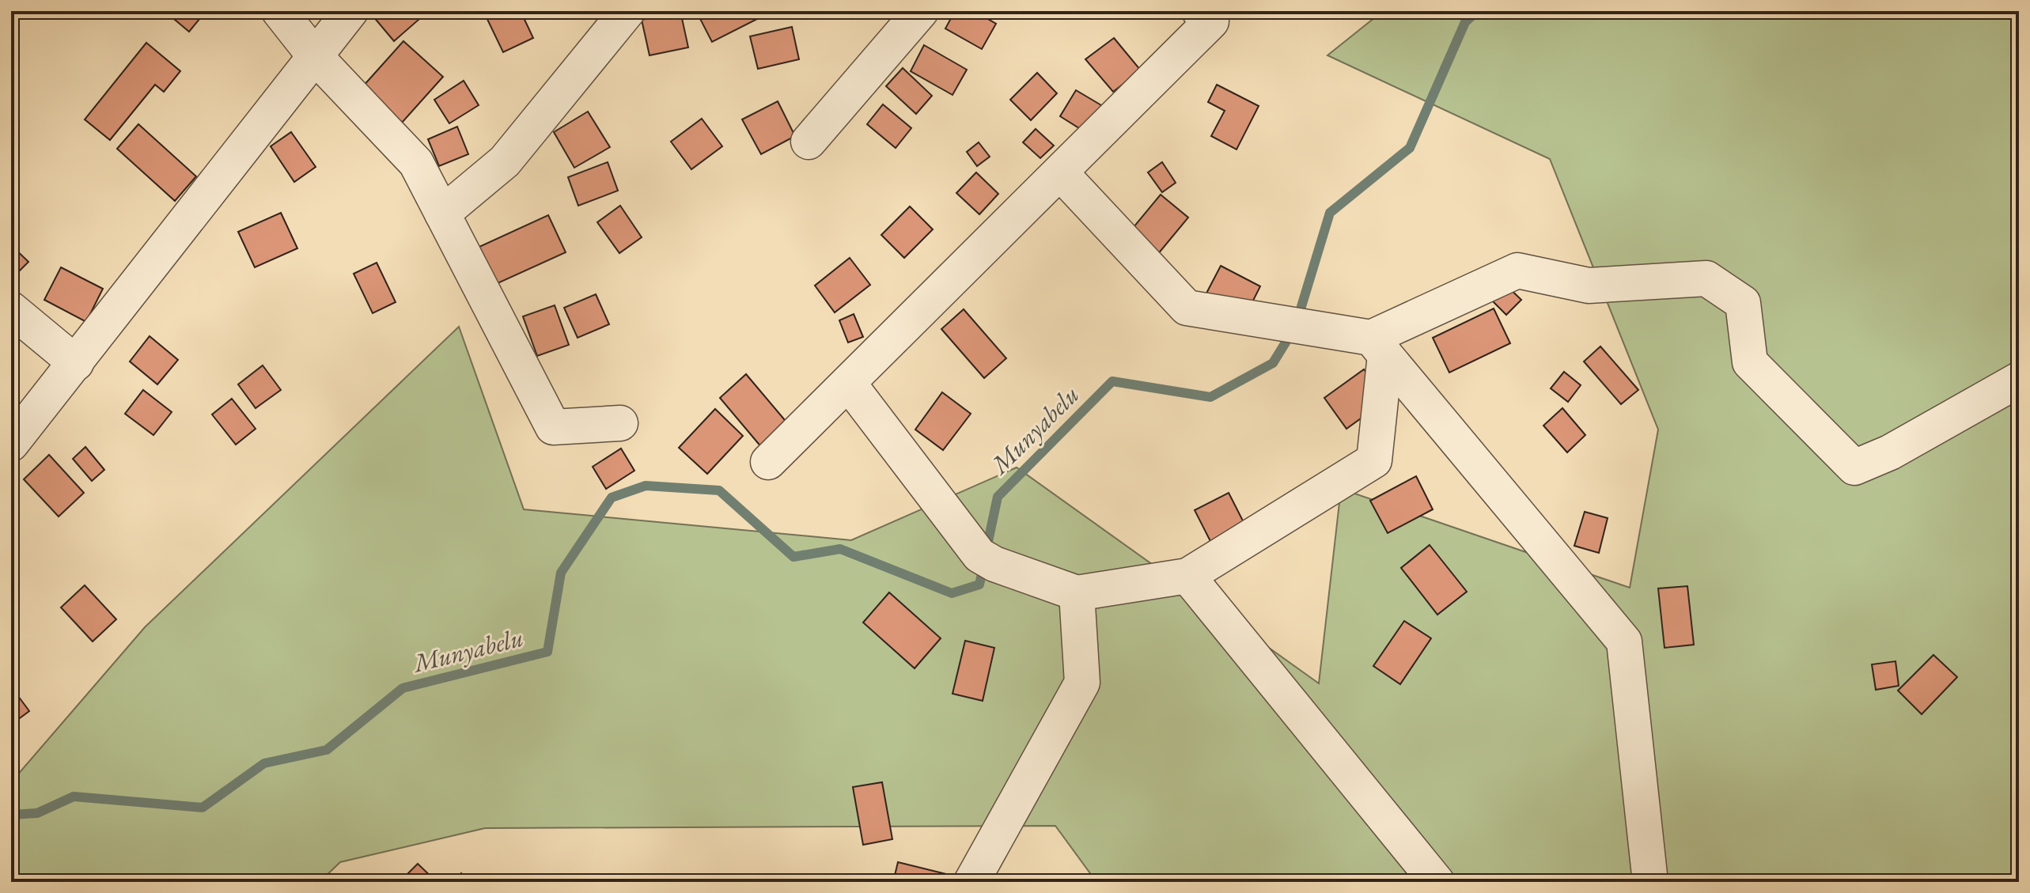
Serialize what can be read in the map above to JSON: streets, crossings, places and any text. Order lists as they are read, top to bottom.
{
  "water": ["Munyabelu"]
}
